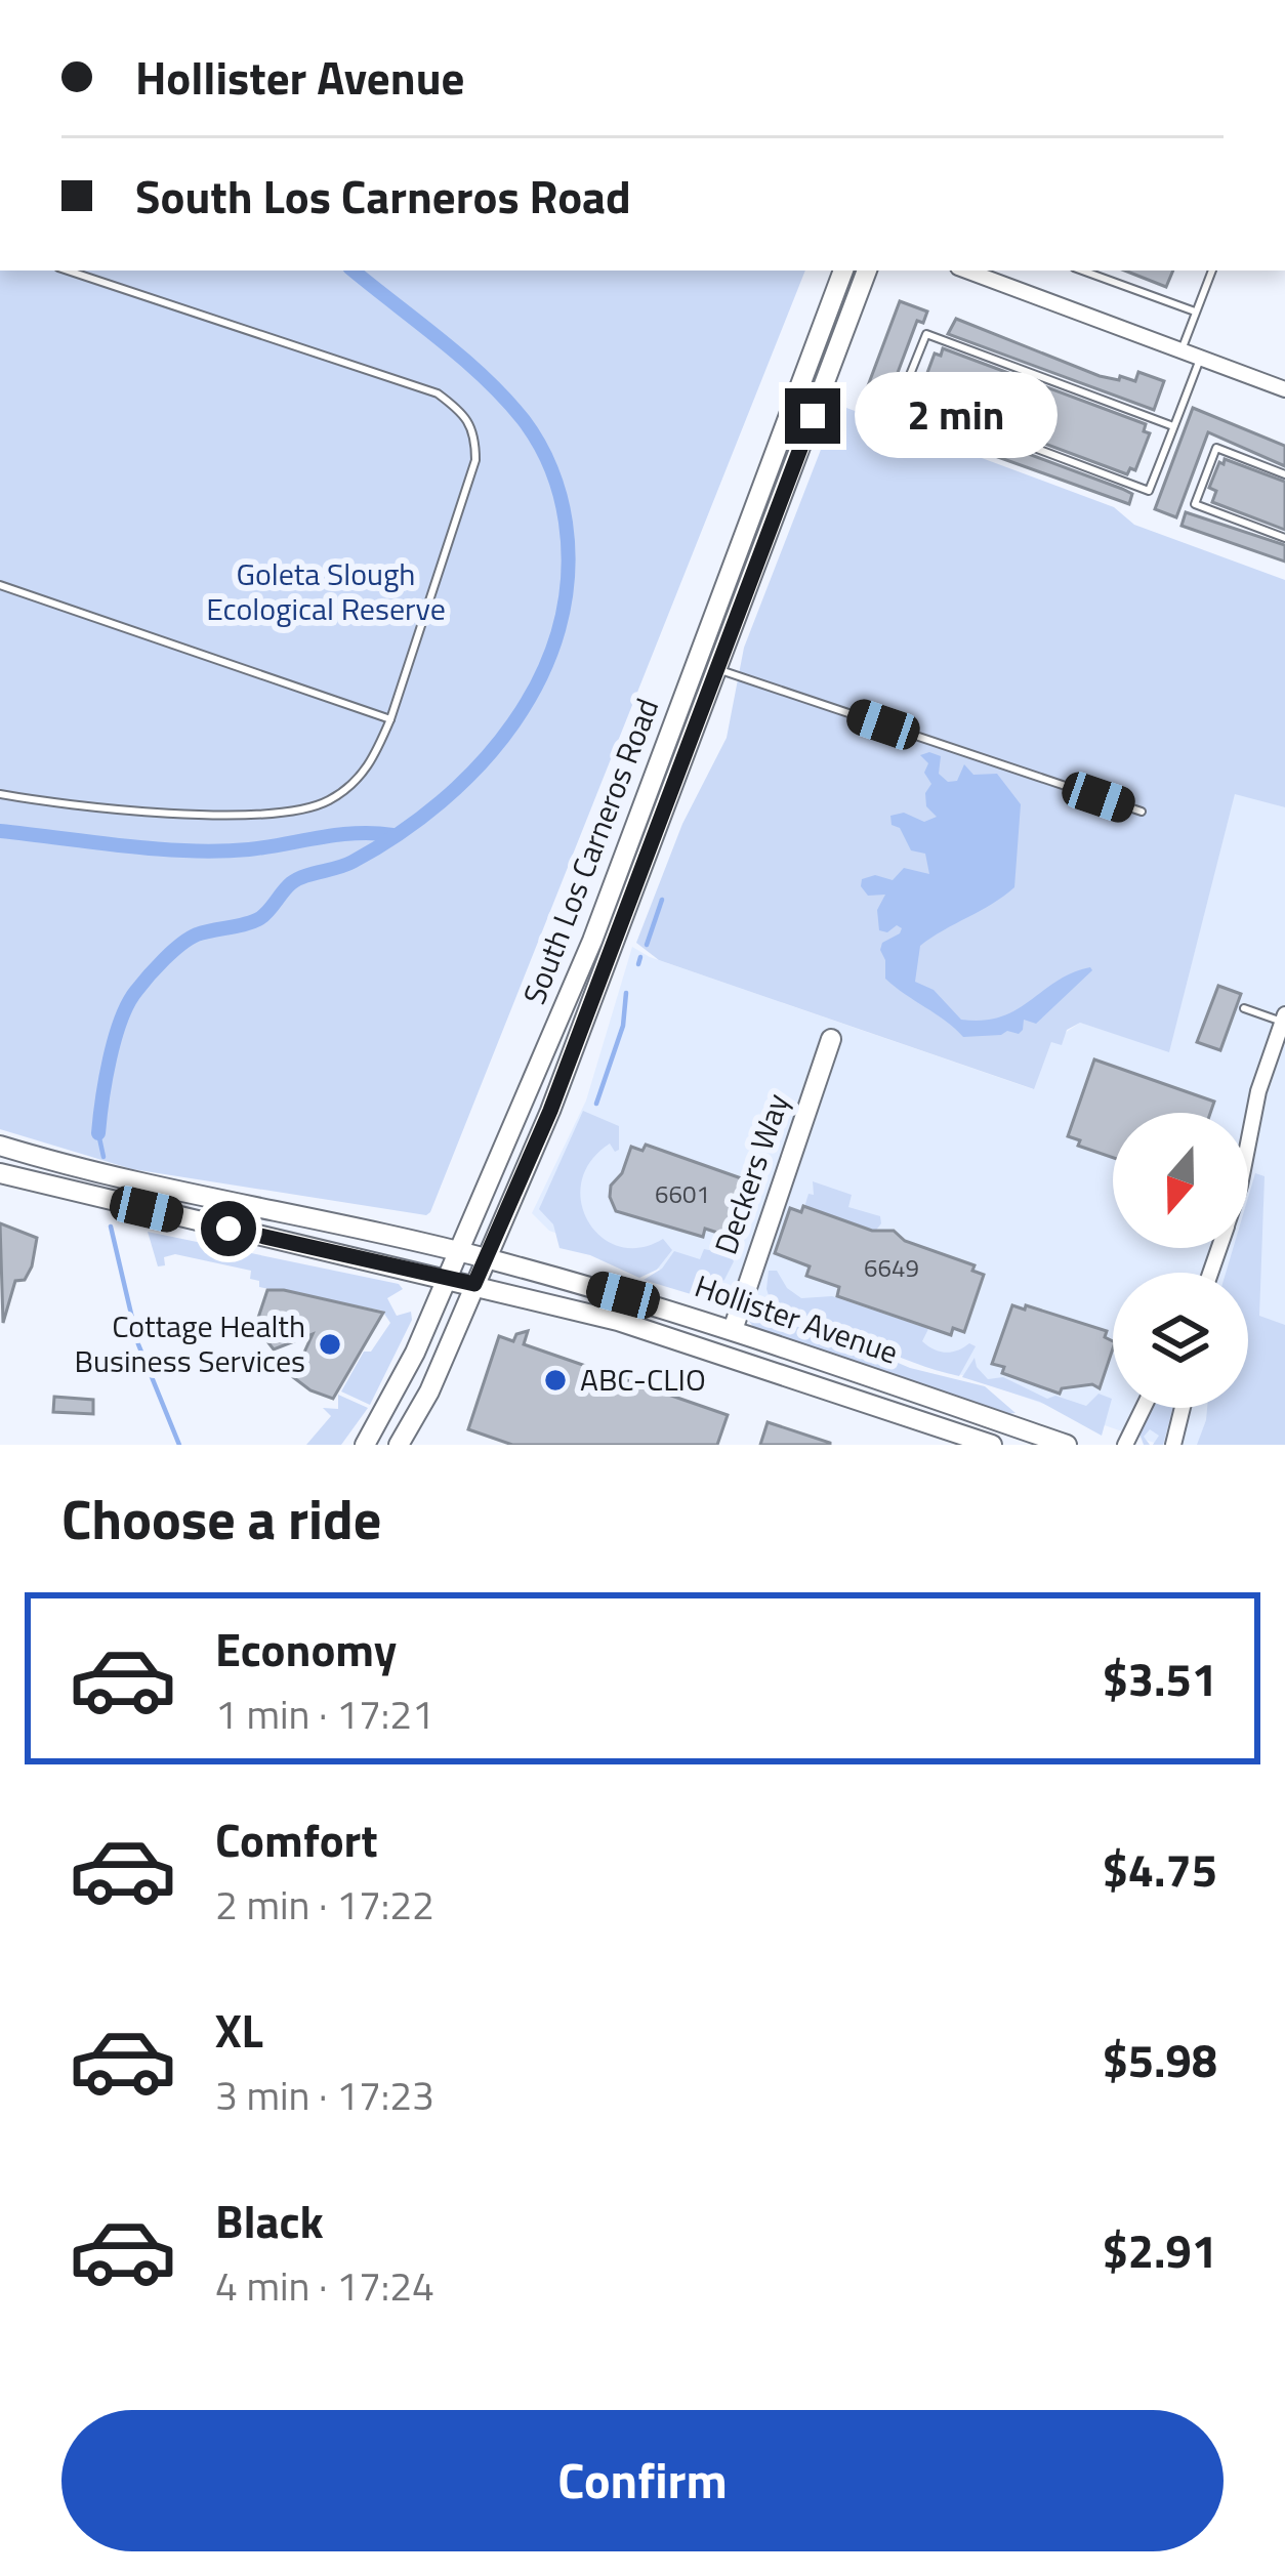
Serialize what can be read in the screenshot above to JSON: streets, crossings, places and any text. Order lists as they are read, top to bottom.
{
  "streets": {
    "main road": ["South Los Carneros Road", "Deckers Way", "Hollister Avenue"]
  },
  "crossings": [
    ["South Los Carneros Road", "Hollister Avenue"],
    ["Deckers Way", "Hollister Avenue"]
  ],
  "parks": ["Goleta Slough Ecological Reserve"],
  "places": ["Cottage Health Business Services", "ABC-CLIO"],
  "house_numbers": ["6601", "6649"],
  "north": "bottom",
  "page": {
    "banner": ["Hollister Avenue", "South Los Carneros Road"],
    "bubble": "2 min",
    "heading": "Choose a ride",
    "list": [
      {
        "name": "Economy",
        "note": "1 min · 17:21",
        "value": "$3.51"
      },
      {
        "name": "Comfort",
        "note": "2 min · 17:22",
        "value": "$4.75"
      },
      {
        "name": "XL",
        "note": "3 min · 17:23",
        "value": "$5.98"
      },
      {
        "name": "Black",
        "note": "4 min · 17:24",
        "value": "$2.91"
      }
    ],
    "buttons": "Confirm"
  }
}
